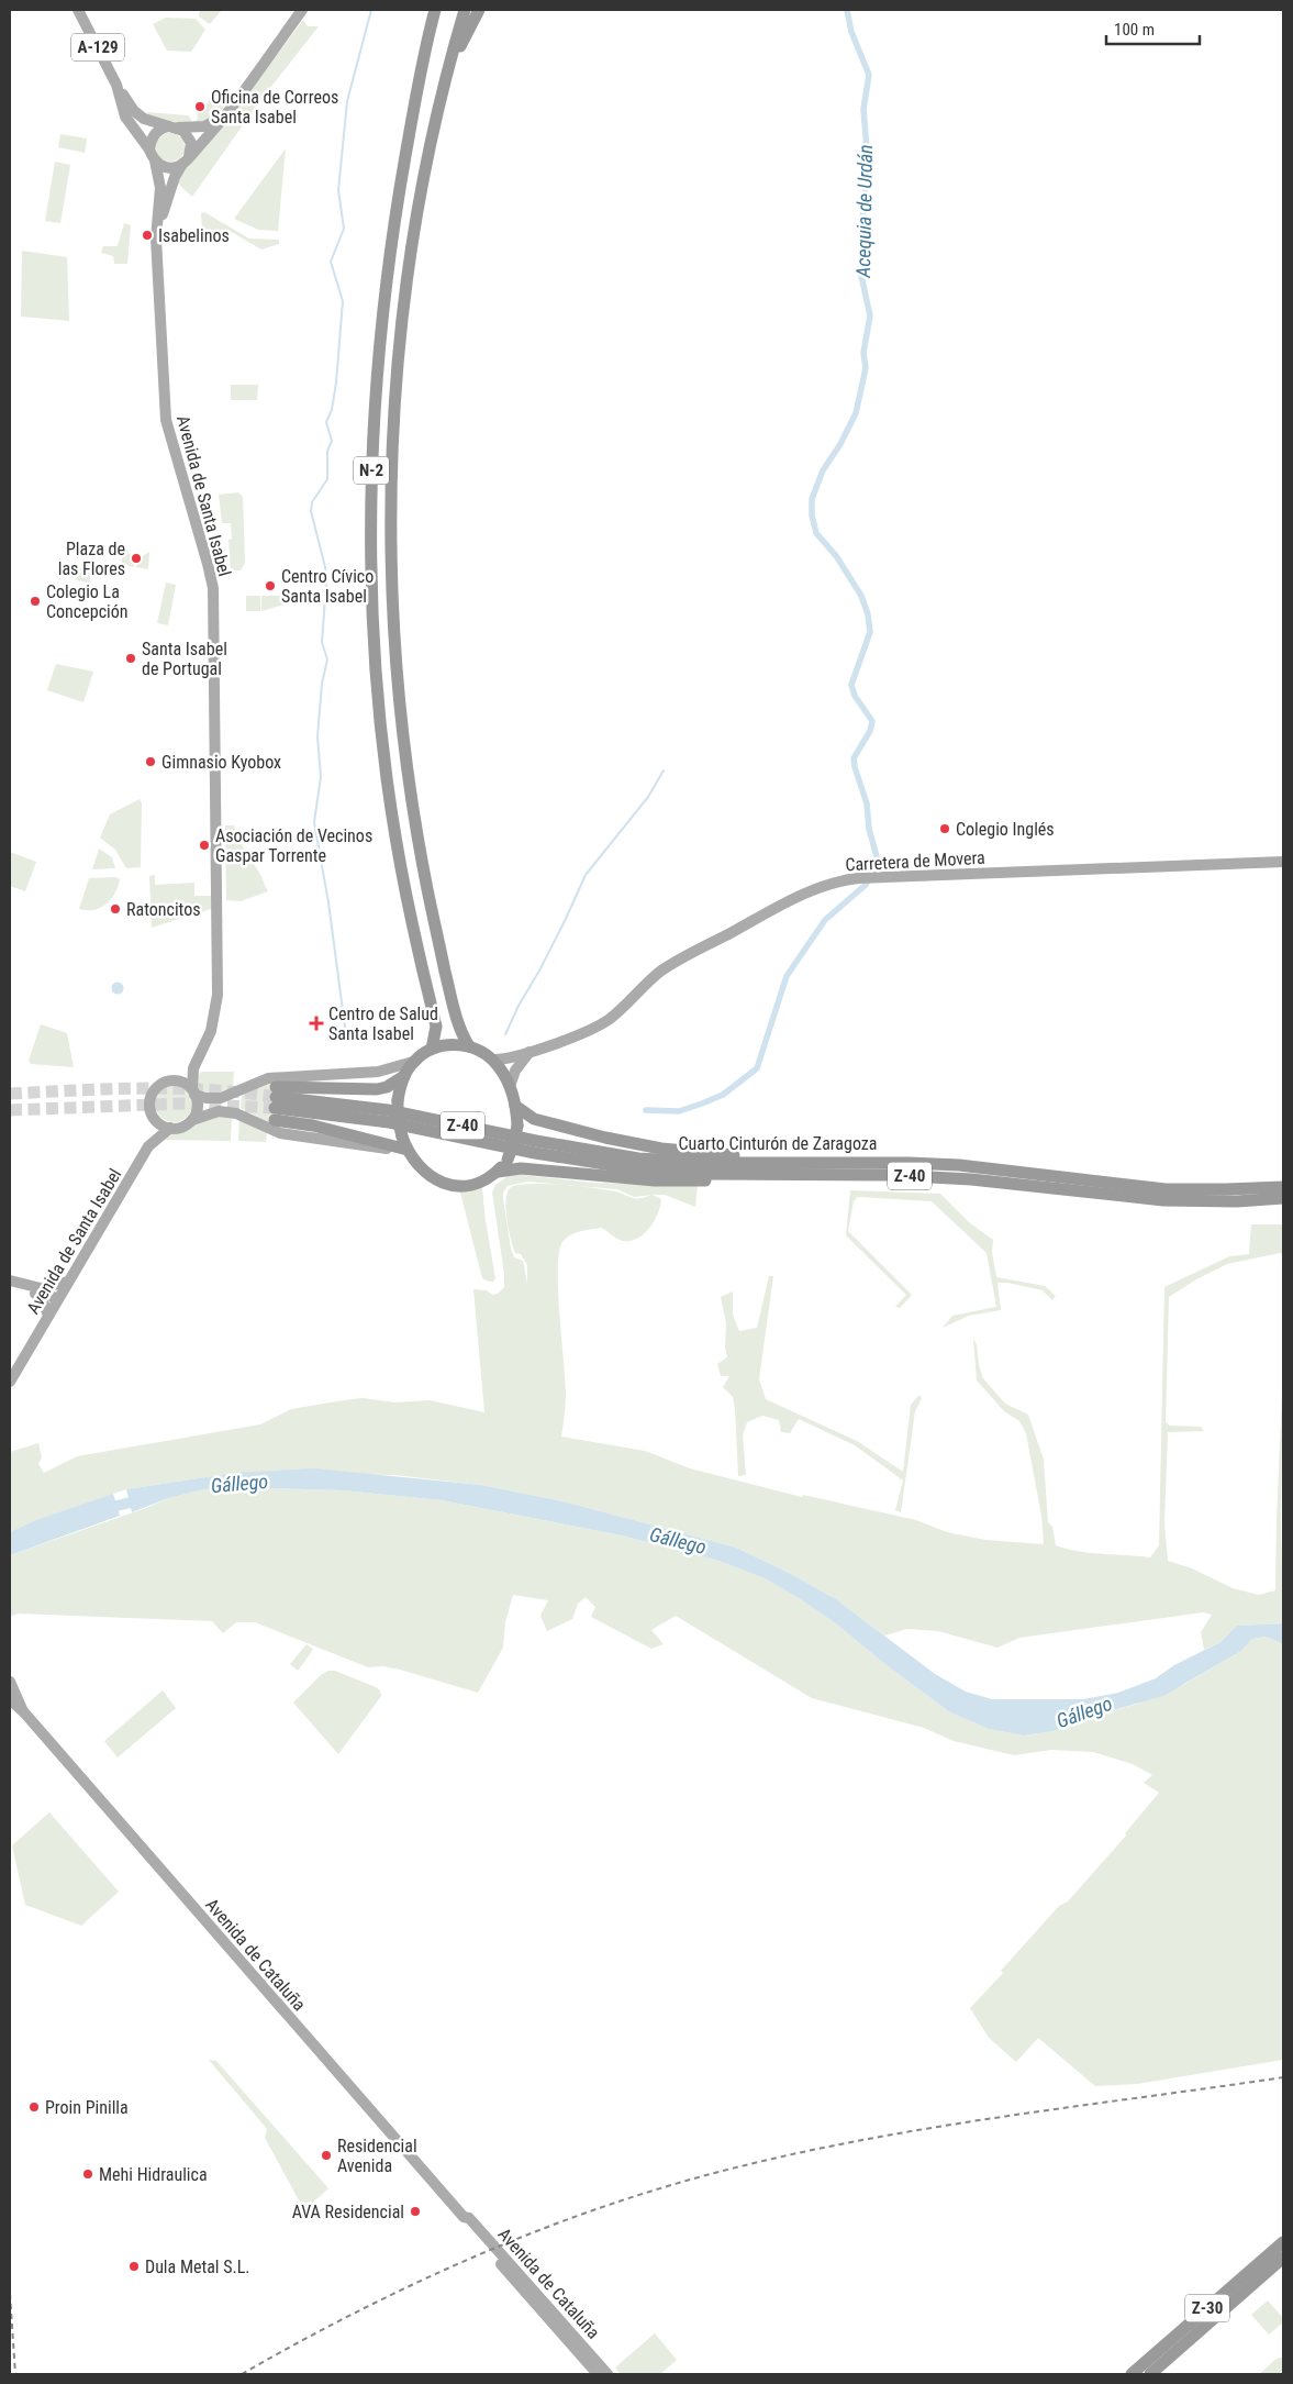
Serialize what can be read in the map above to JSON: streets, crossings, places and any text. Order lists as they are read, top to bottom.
{
  "streets": {
    "highway": [
      "N-2",
      "Z-40",
      "Cuarto Cinturón de Zaragoza",
      "Z-30"
    ],
    "main road": [
      "A-129",
      "Avenida de Santa Isabel",
      "Carretera de Movera",
      "Avenida de Cataluña"
    ]
  },
  "crossings": [
    ["A-129", "Avenida de Santa Isabel"],
    ["N-2", "Carretera de Movera"],
    ["Z-40", "Cuarto Cinturón de Zaragoza"]
  ],
  "water": ["Acequia de Urdán", "Gállego"],
  "places": {
    "other": [
      "Oficina de Correos Santa Isabel",
      "Isabelinos",
      "Plaza de las Flores",
      "Centro Cívico Santa Isabel",
      "Colegio La Concepción",
      "Santa Isabel de Portugal",
      "Gimnasio Kyobox",
      "Colegio Inglés",
      "Asociación de Vecinos Gaspar Torrente",
      "Ratoncitos",
      "Proin Pinilla",
      "Residencial Avenida",
      "Mehi Hidraulica",
      "AVA Residencial",
      "Dula Metal S.L."
    ],
    "health": ["Centro de Salud Santa Isabel"]
  },
  "scale_bar": "100 m"
}
